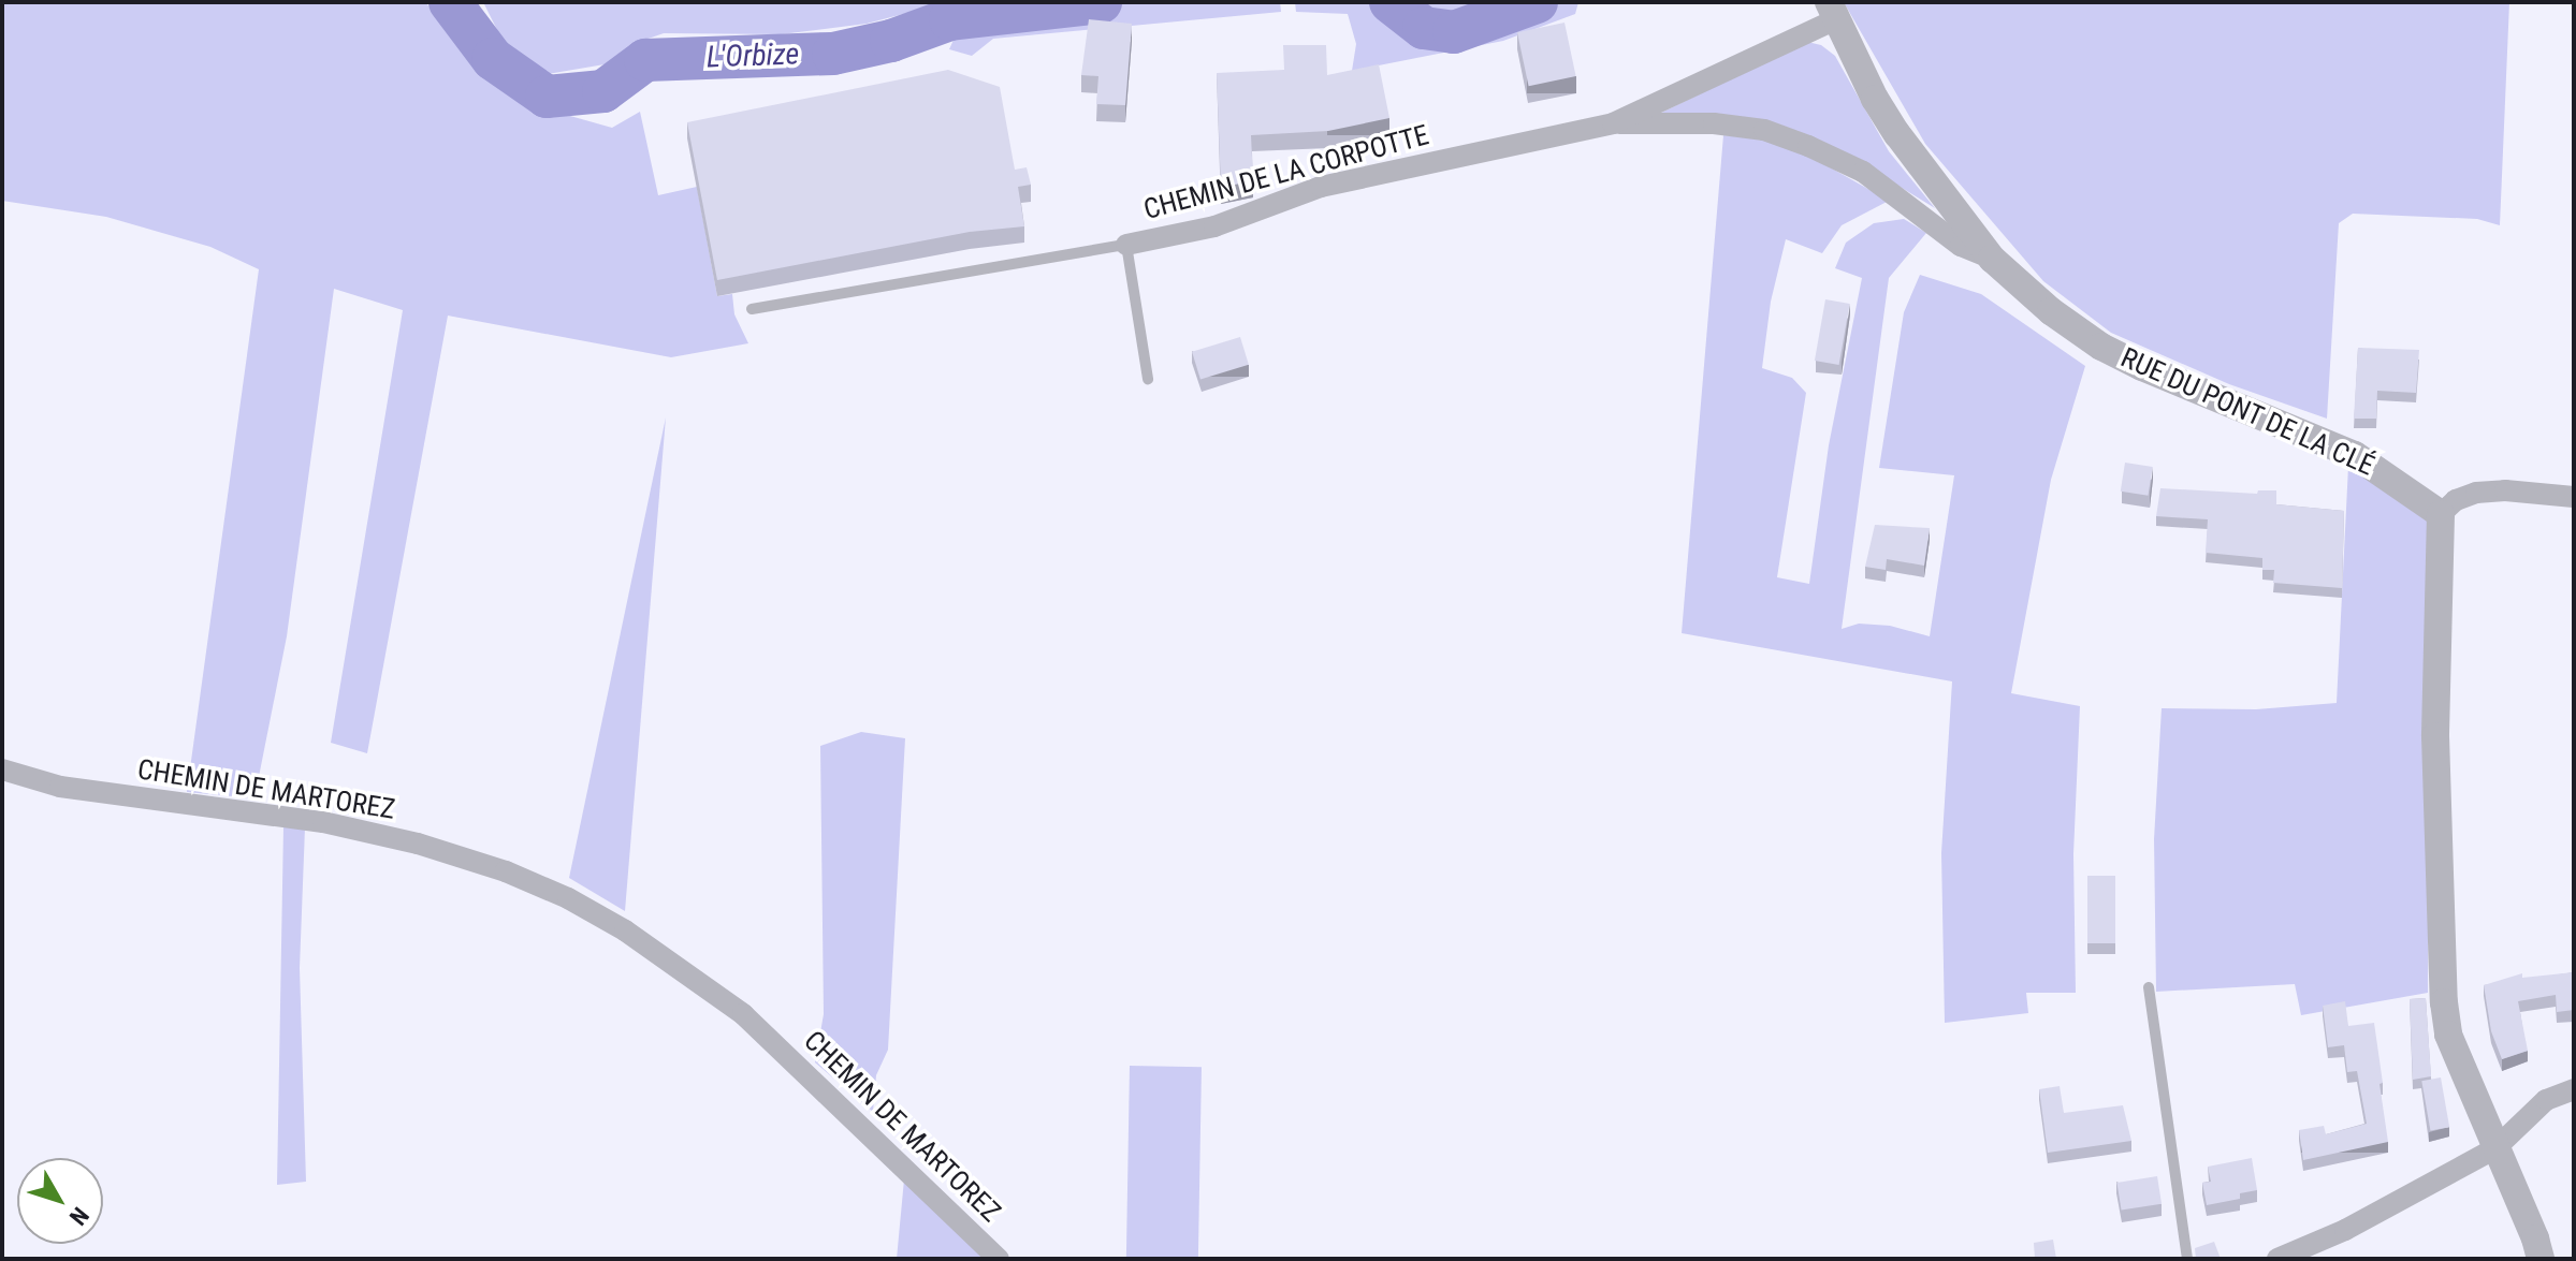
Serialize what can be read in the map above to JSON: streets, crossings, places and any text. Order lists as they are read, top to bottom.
{
  "streets": {
    "street": ["CHEMIN DE LA CORPOTTE", "RUE DU PONT DE LA CLÉ", "CHEMIN DE MARTOREZ"]
  },
  "crossings": [
    ["CHEMIN DE LA CORPOTTE", "RUE DU PONT DE LA CLÉ"]
  ],
  "water": ["L'Orbize"],
  "north": "bottom right"
}
